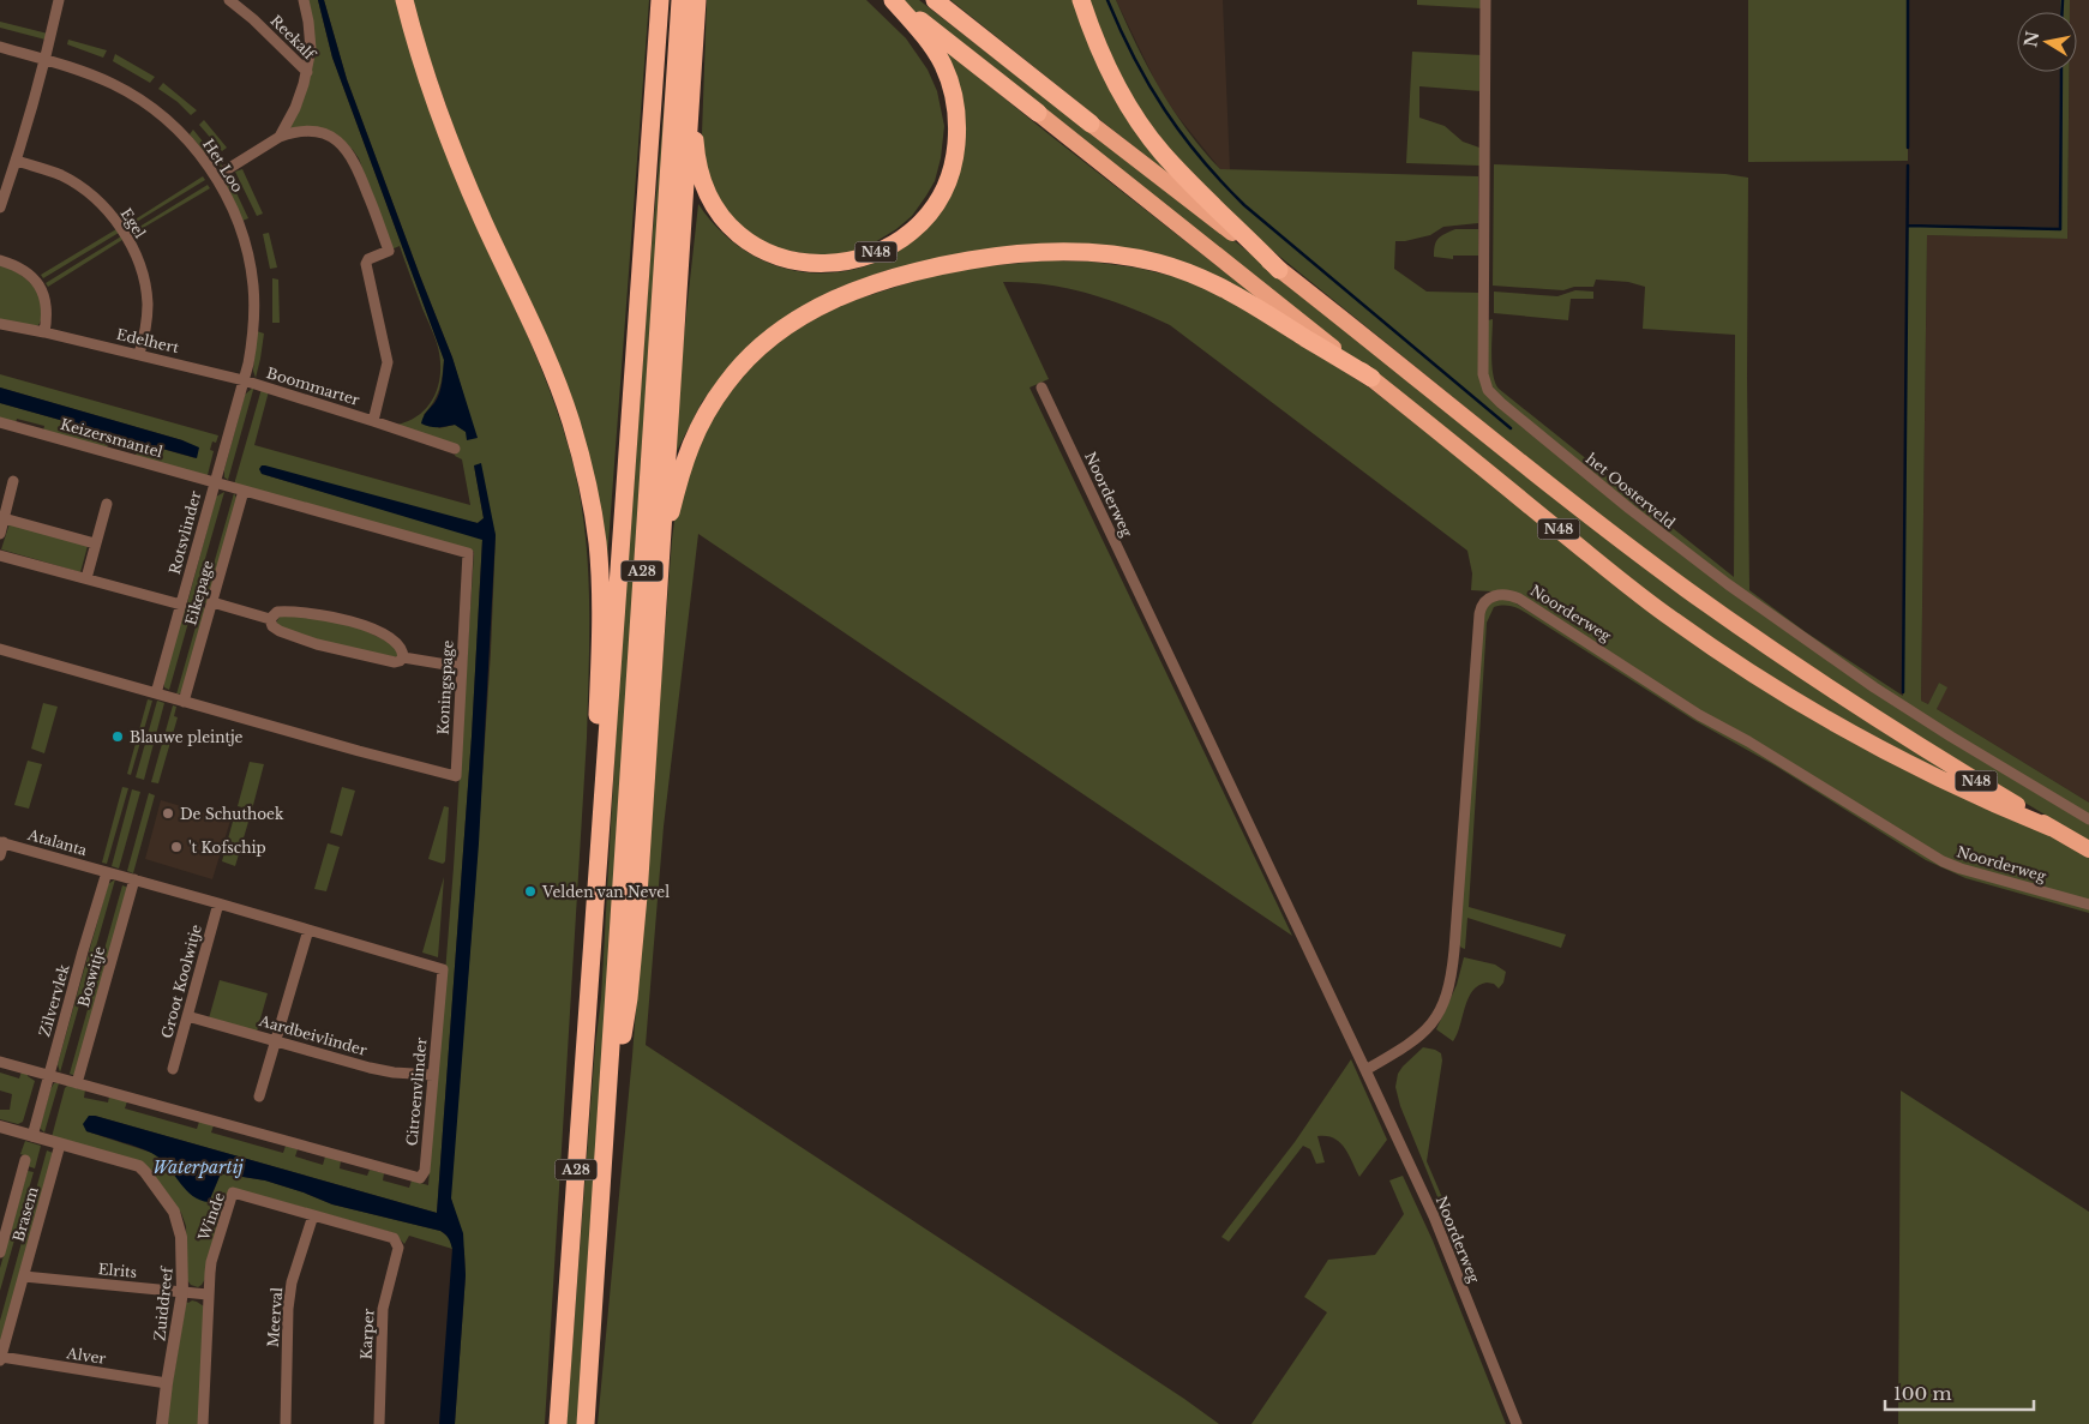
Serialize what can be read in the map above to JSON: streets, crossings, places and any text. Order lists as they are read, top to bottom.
{
  "streets": {
    "highway": ["N48", "A28"],
    "street": [
      "Reekalf",
      "Het Loo",
      "Egel",
      "Edelhert",
      "Boommarter",
      "Keizersmantel",
      "het Oosterveld",
      "Noorderweg",
      "Rotsvlinder",
      "Eikepage",
      "Koningspage",
      "Atalanta",
      "Boswitje",
      "Groot Koolwitje",
      "Zilvervlek",
      "Aardbeivlinder",
      "Citroenvlinder",
      "Brasem",
      "Winde",
      "Elrits",
      "Zuiddreef",
      "Meerval",
      "Karper",
      "Alver"
    ]
  },
  "crossings": [
    ["Het Loo", "Edelhert"],
    ["Het Loo", "Boommarter"],
    ["Het Loo", "Rotsvlinder"],
    ["Egel", "Edelhert"],
    ["N48", "A28"],
    ["Edelhert", "Boommarter"],
    ["Edelhert", "Rotsvlinder"],
    ["Boommarter", "Rotsvlinder"],
    ["Keizersmantel", "Rotsvlinder"],
    ["Keizersmantel", "Koningspage"],
    ["Rotsvlinder", "Koningspage"],
    ["Eikepage", "Koningspage"],
    ["Atalanta", "Zilvervlek"],
    ["Atalanta", "Citroenvlinder"],
    ["Boswitje", "Citroenvlinder"],
    ["Groot Koolwitje", "Aardbeivlinder"],
    ["Groot Koolwitje", "Citroenvlinder"],
    ["Zilvervlek", "Citroenvlinder"],
    ["Zilvervlek", "Zuiddreef"],
    ["Aardbeivlinder", "Citroenvlinder"],
    ["Brasem", "Elrits"],
    ["Brasem", "Zuiddreef"],
    ["Brasem", "Alver"],
    ["Winde", "Elrits"],
    ["Winde", "Meerval"],
    ["Winde", "Karper"],
    ["Elrits", "Zuiddreef"],
    ["Zuiddreef", "Alver"]
  ],
  "water": ["Waterpartij"],
  "places": [
    "Blauwe pleintje",
    "De Schuthoek",
    "'t Kofschip",
    "Velden van Nevel"
  ],
  "scale_bar": "100 m",
  "north": "left"
}
